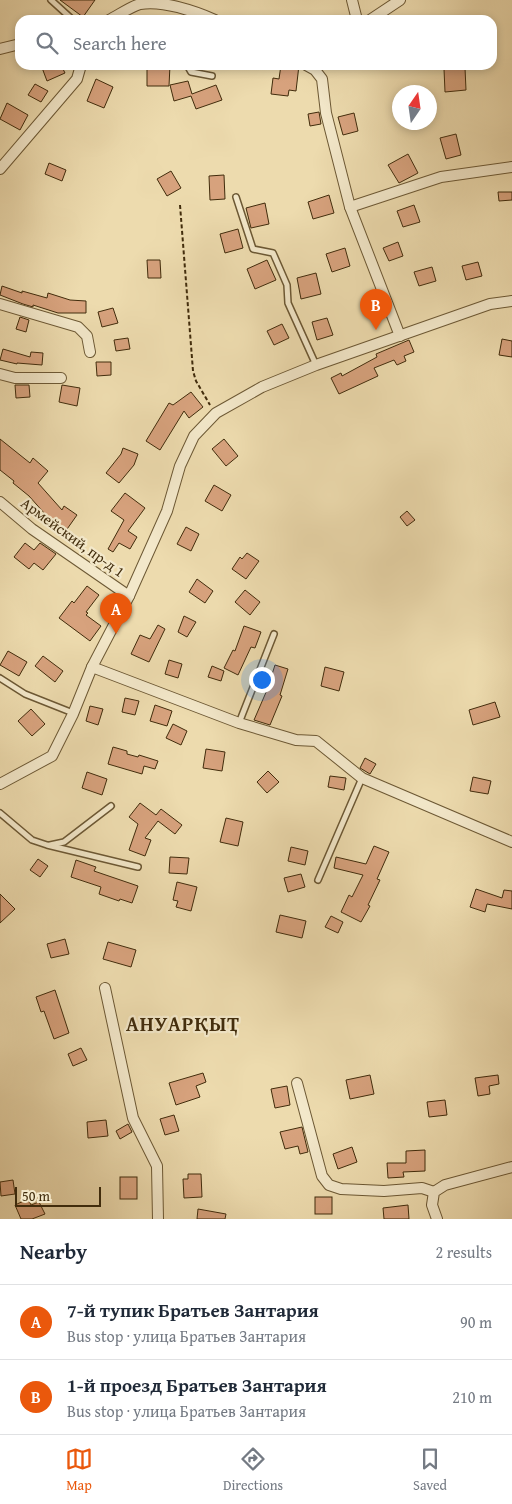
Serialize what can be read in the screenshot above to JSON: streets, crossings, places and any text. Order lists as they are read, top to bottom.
{
  "streets": {
    "street": ["Армейский, пр-д 1"]
  },
  "districts": ["АНУАРҚЫҬ"],
  "scale_bar": "50 m",
  "north": "top",
  "page": {
    "search": "Search here",
    "pins": ["B", "A"],
    "scale": "50 m",
    "heading": ["Nearby", "2 results"],
    "list": [
      {
        "mark": "A",
        "name": "7-й тупик Братьев Зантария",
        "note": "Bus stop · улица Братьев Зантария",
        "value": "90 m"
      },
      {
        "mark": "B",
        "name": "1-й проезд Братьев Зантария",
        "note": "Bus stop · улица Братьев Зантария",
        "value": "210 m"
      }
    ],
    "nav": ["Map", "Directions", "Saved"]
  }
}
